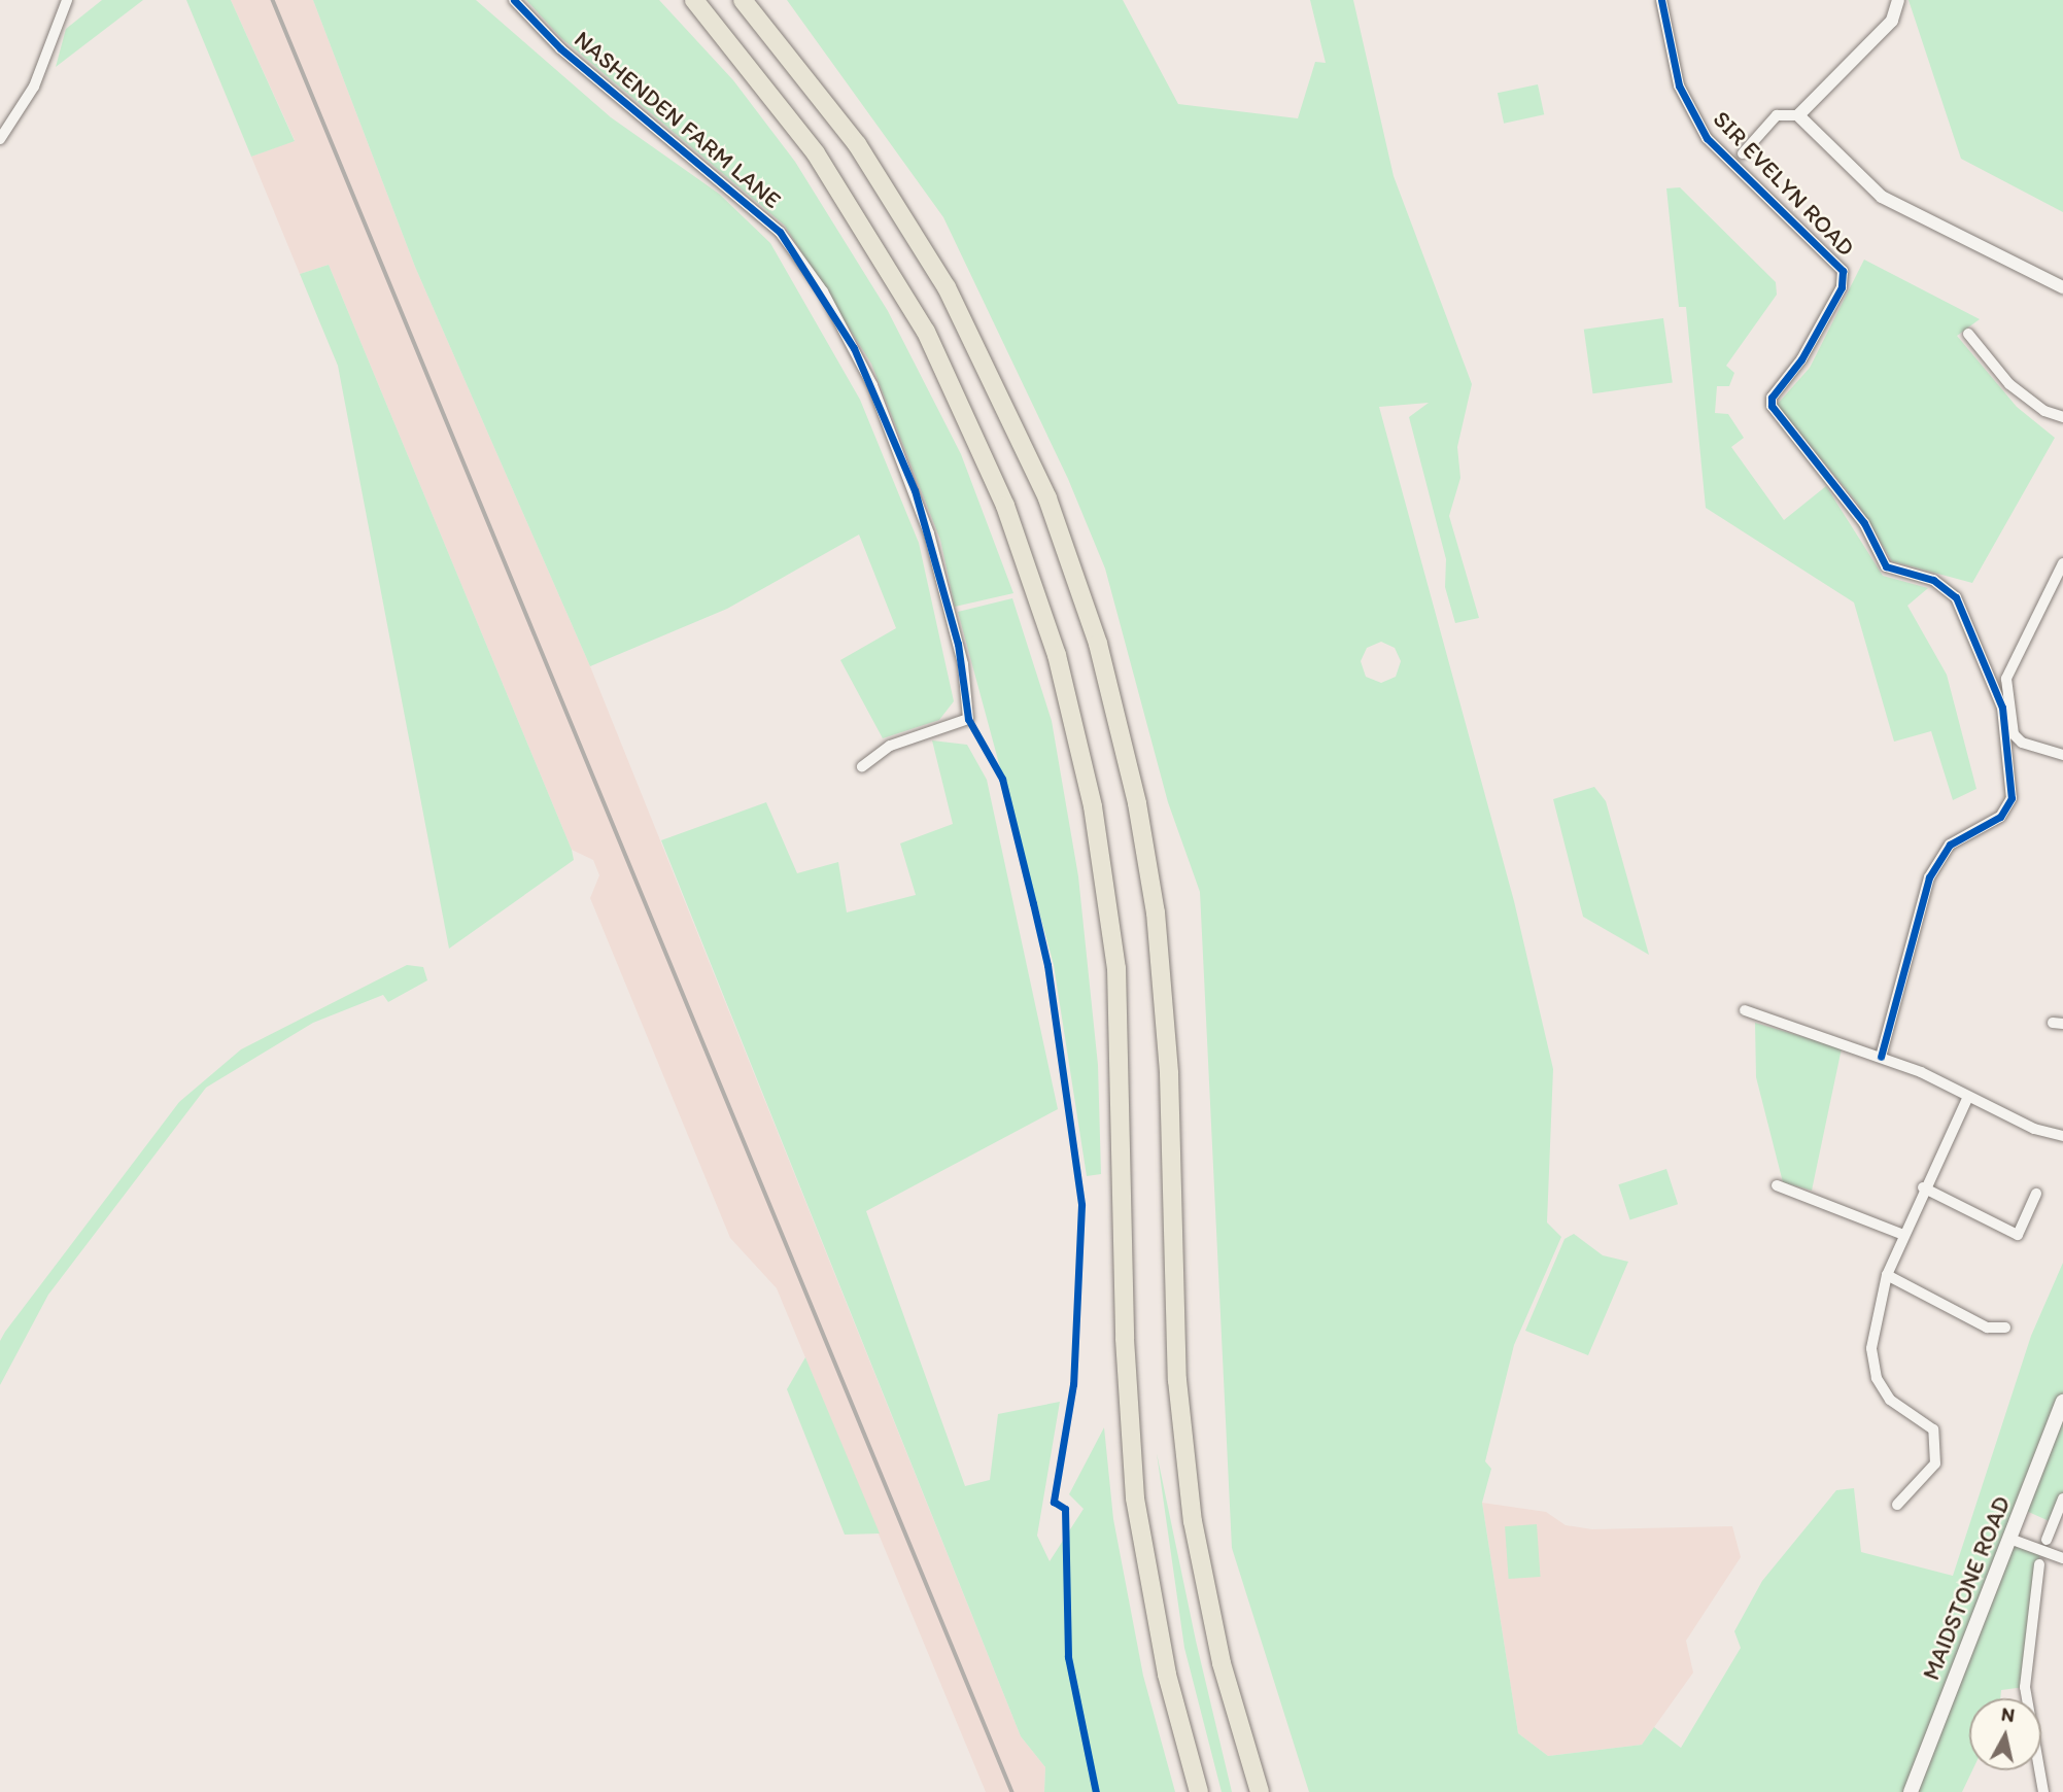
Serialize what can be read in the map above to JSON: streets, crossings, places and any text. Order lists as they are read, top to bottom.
{
  "streets": {
    "main road": ["MAIDSTONE ROAD"],
    "street": ["NASHENDEN FARM LANE", "SIR EVELYN ROAD"]
  },
  "north": "top"
}
